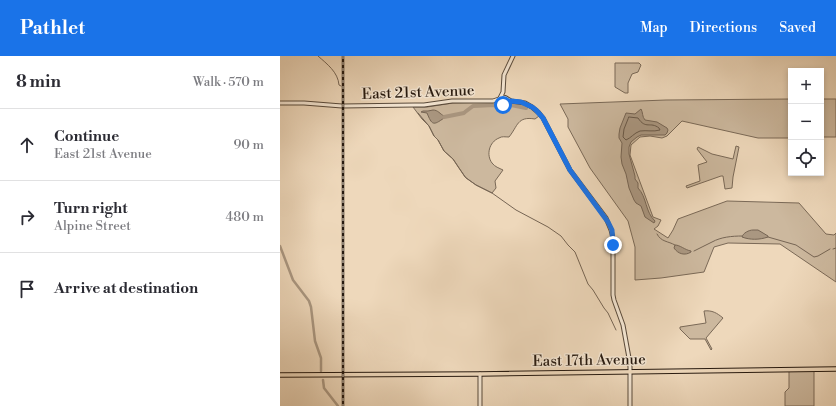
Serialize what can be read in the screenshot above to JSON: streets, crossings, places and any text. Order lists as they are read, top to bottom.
{
  "streets": {
    "main road": ["East 17th Avenue"],
    "street": ["East 21st Avenue"]
  },
  "page": {
    "header": "Pathlet",
    "nav": ["Map", "Directions", "Saved"],
    "heading": ["8 min", "Walk · 570 m"],
    "map_buttons": ["+", "−"],
    "list": [
      ["Continue", "East 21st Avenue", "90 m"],
      ["Turn right", "Alpine Street", "480 m"],
      "Arrive at destination"
    ]
  }
}
